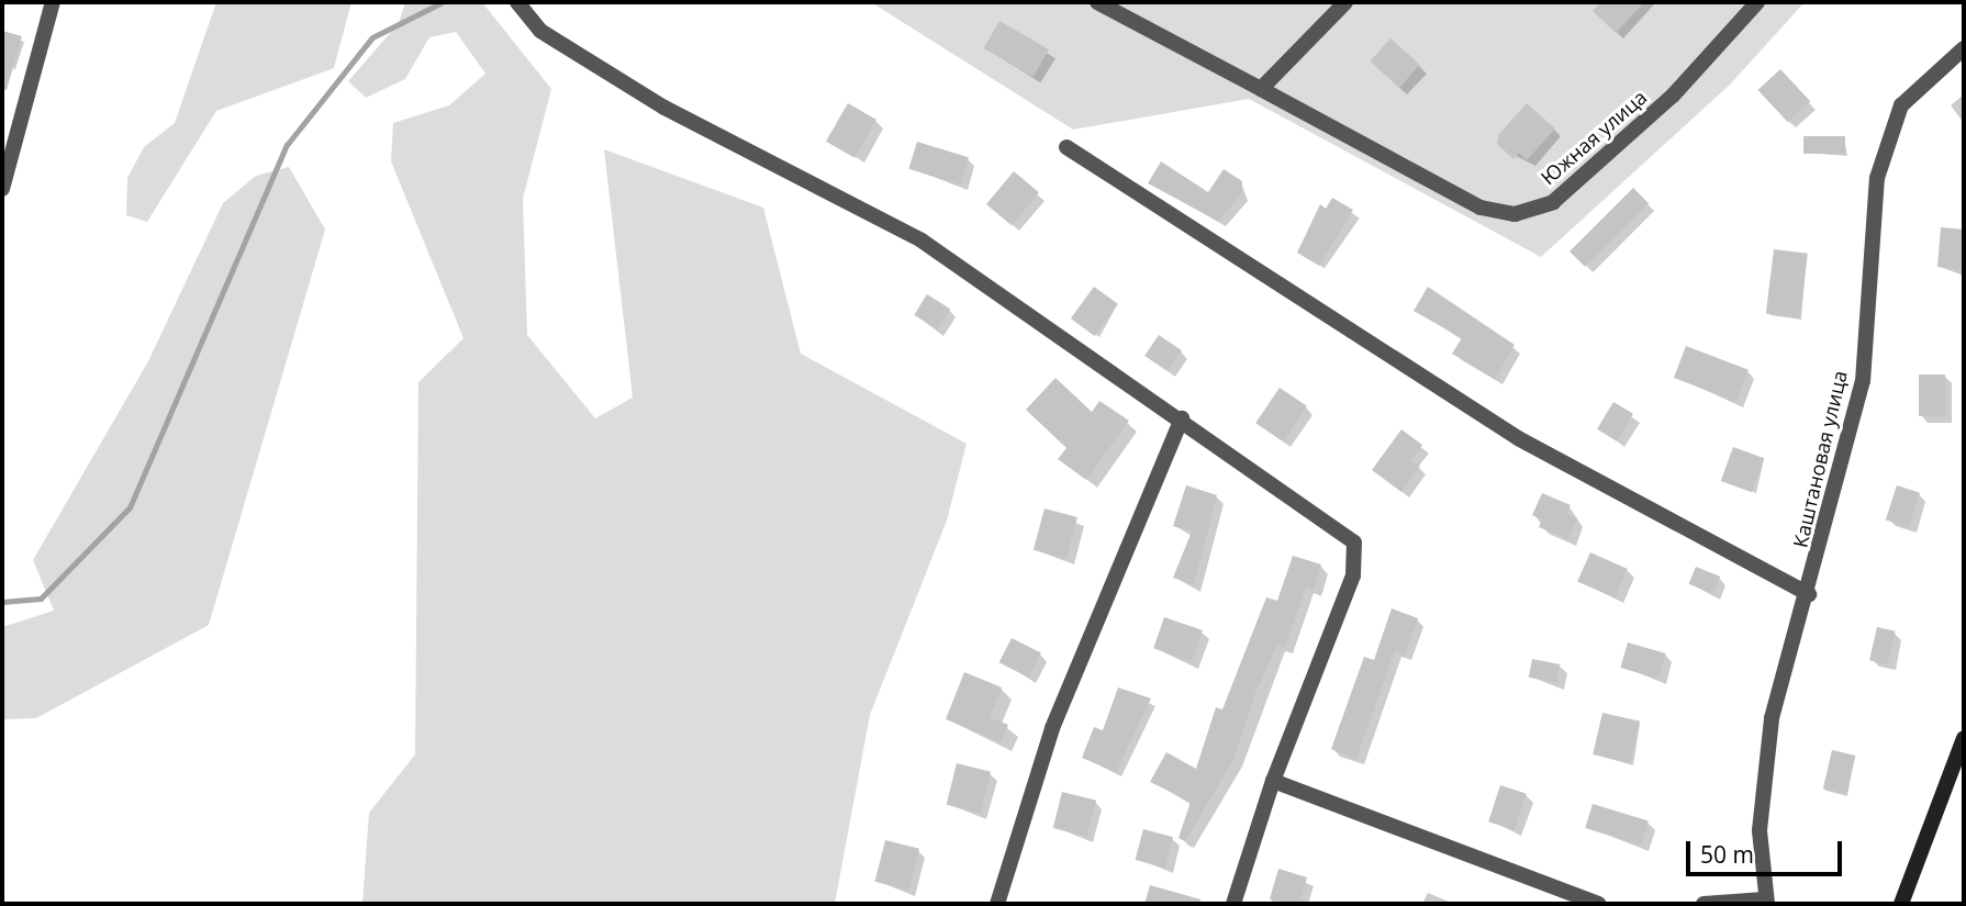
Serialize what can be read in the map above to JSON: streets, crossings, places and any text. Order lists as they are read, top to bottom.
{
  "streets": {
    "street": ["Южная улица", "Каштановая улица"]
  },
  "scale_bar": "50 m"
}
